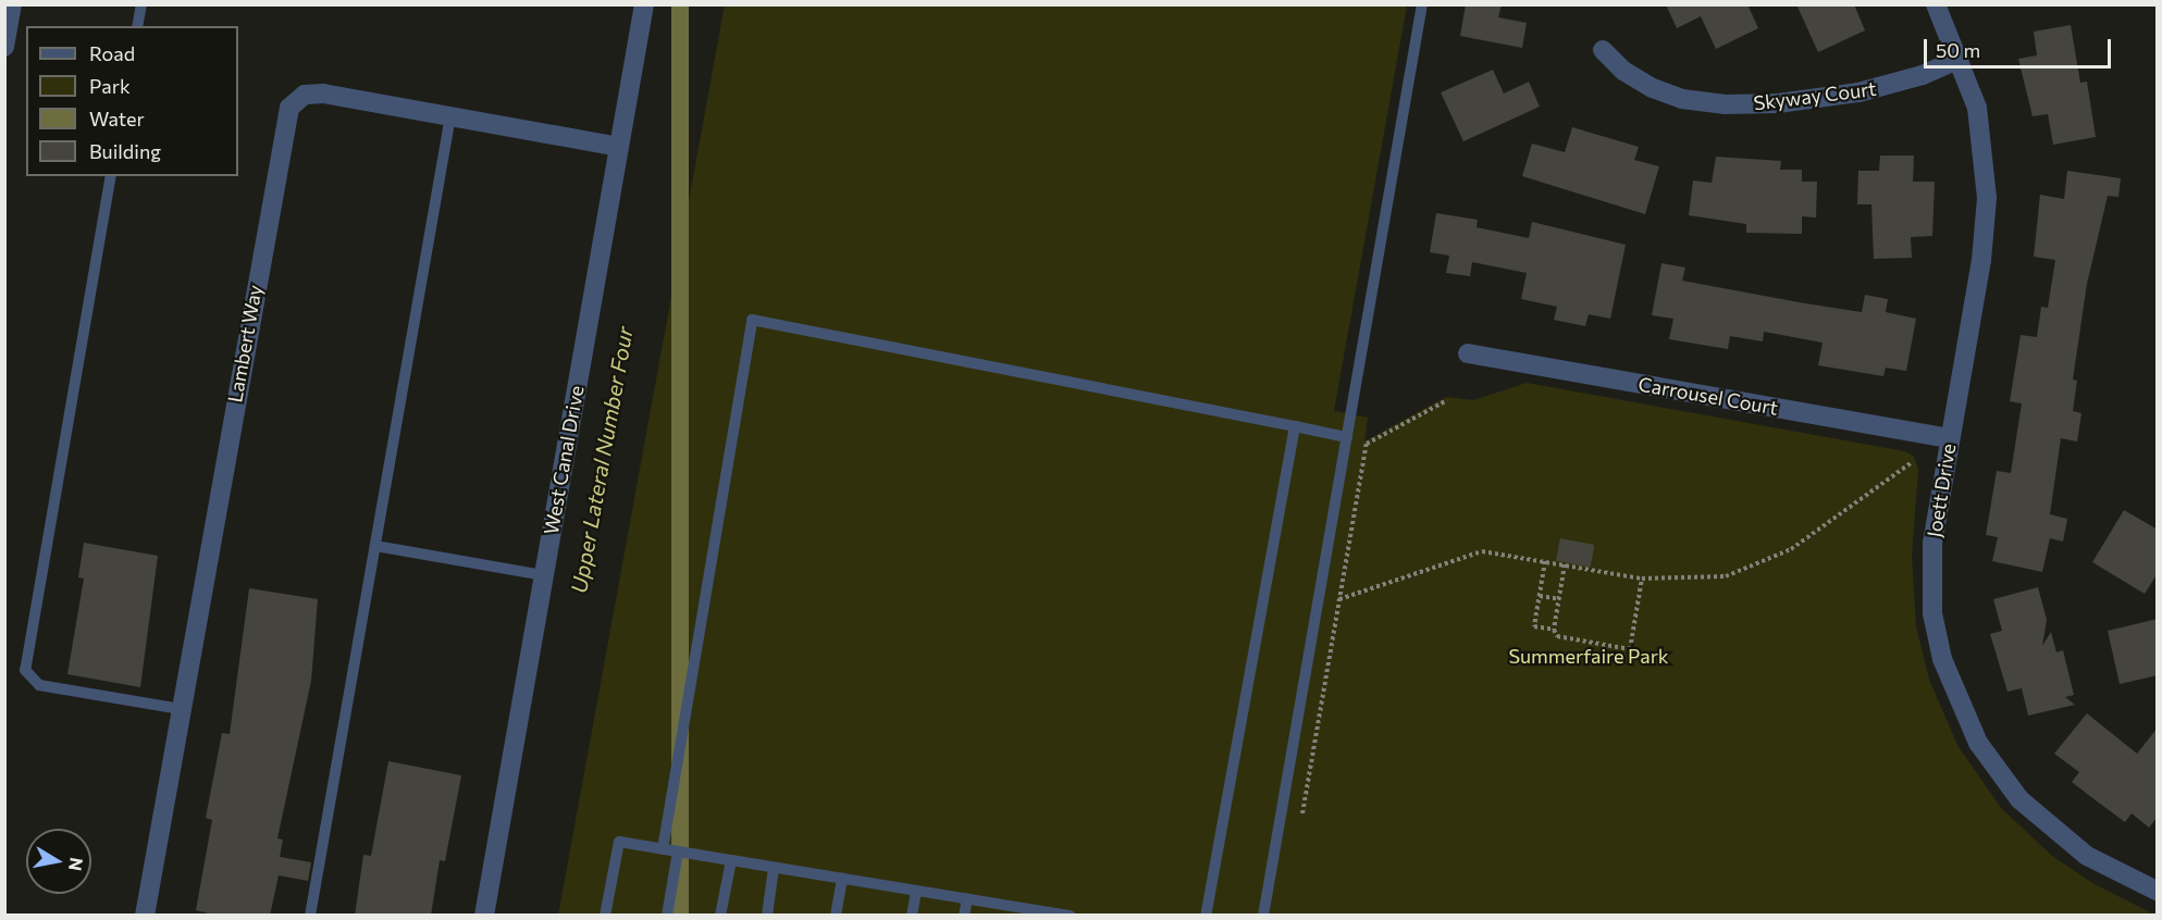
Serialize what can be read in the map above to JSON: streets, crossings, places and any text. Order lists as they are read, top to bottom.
{
  "streets": {
    "street": [
      "Skyway Court",
      "Lambert Way",
      "Carrousel Court",
      "West Canal Drive",
      "Joett Drive"
    ]
  },
  "crossings": [
    ["Skyway Court", "Joett Drive"],
    ["Lambert Way", "West Canal Drive"],
    ["Carrousel Court", "Joett Drive"]
  ],
  "water": ["Upper Lateral Number Four"],
  "parks": ["Summerfaire Park"],
  "legend": [
    "Road",
    "Park",
    "Water",
    "Building"
  ],
  "scale_bar": "50 m",
  "north": "right"
}
